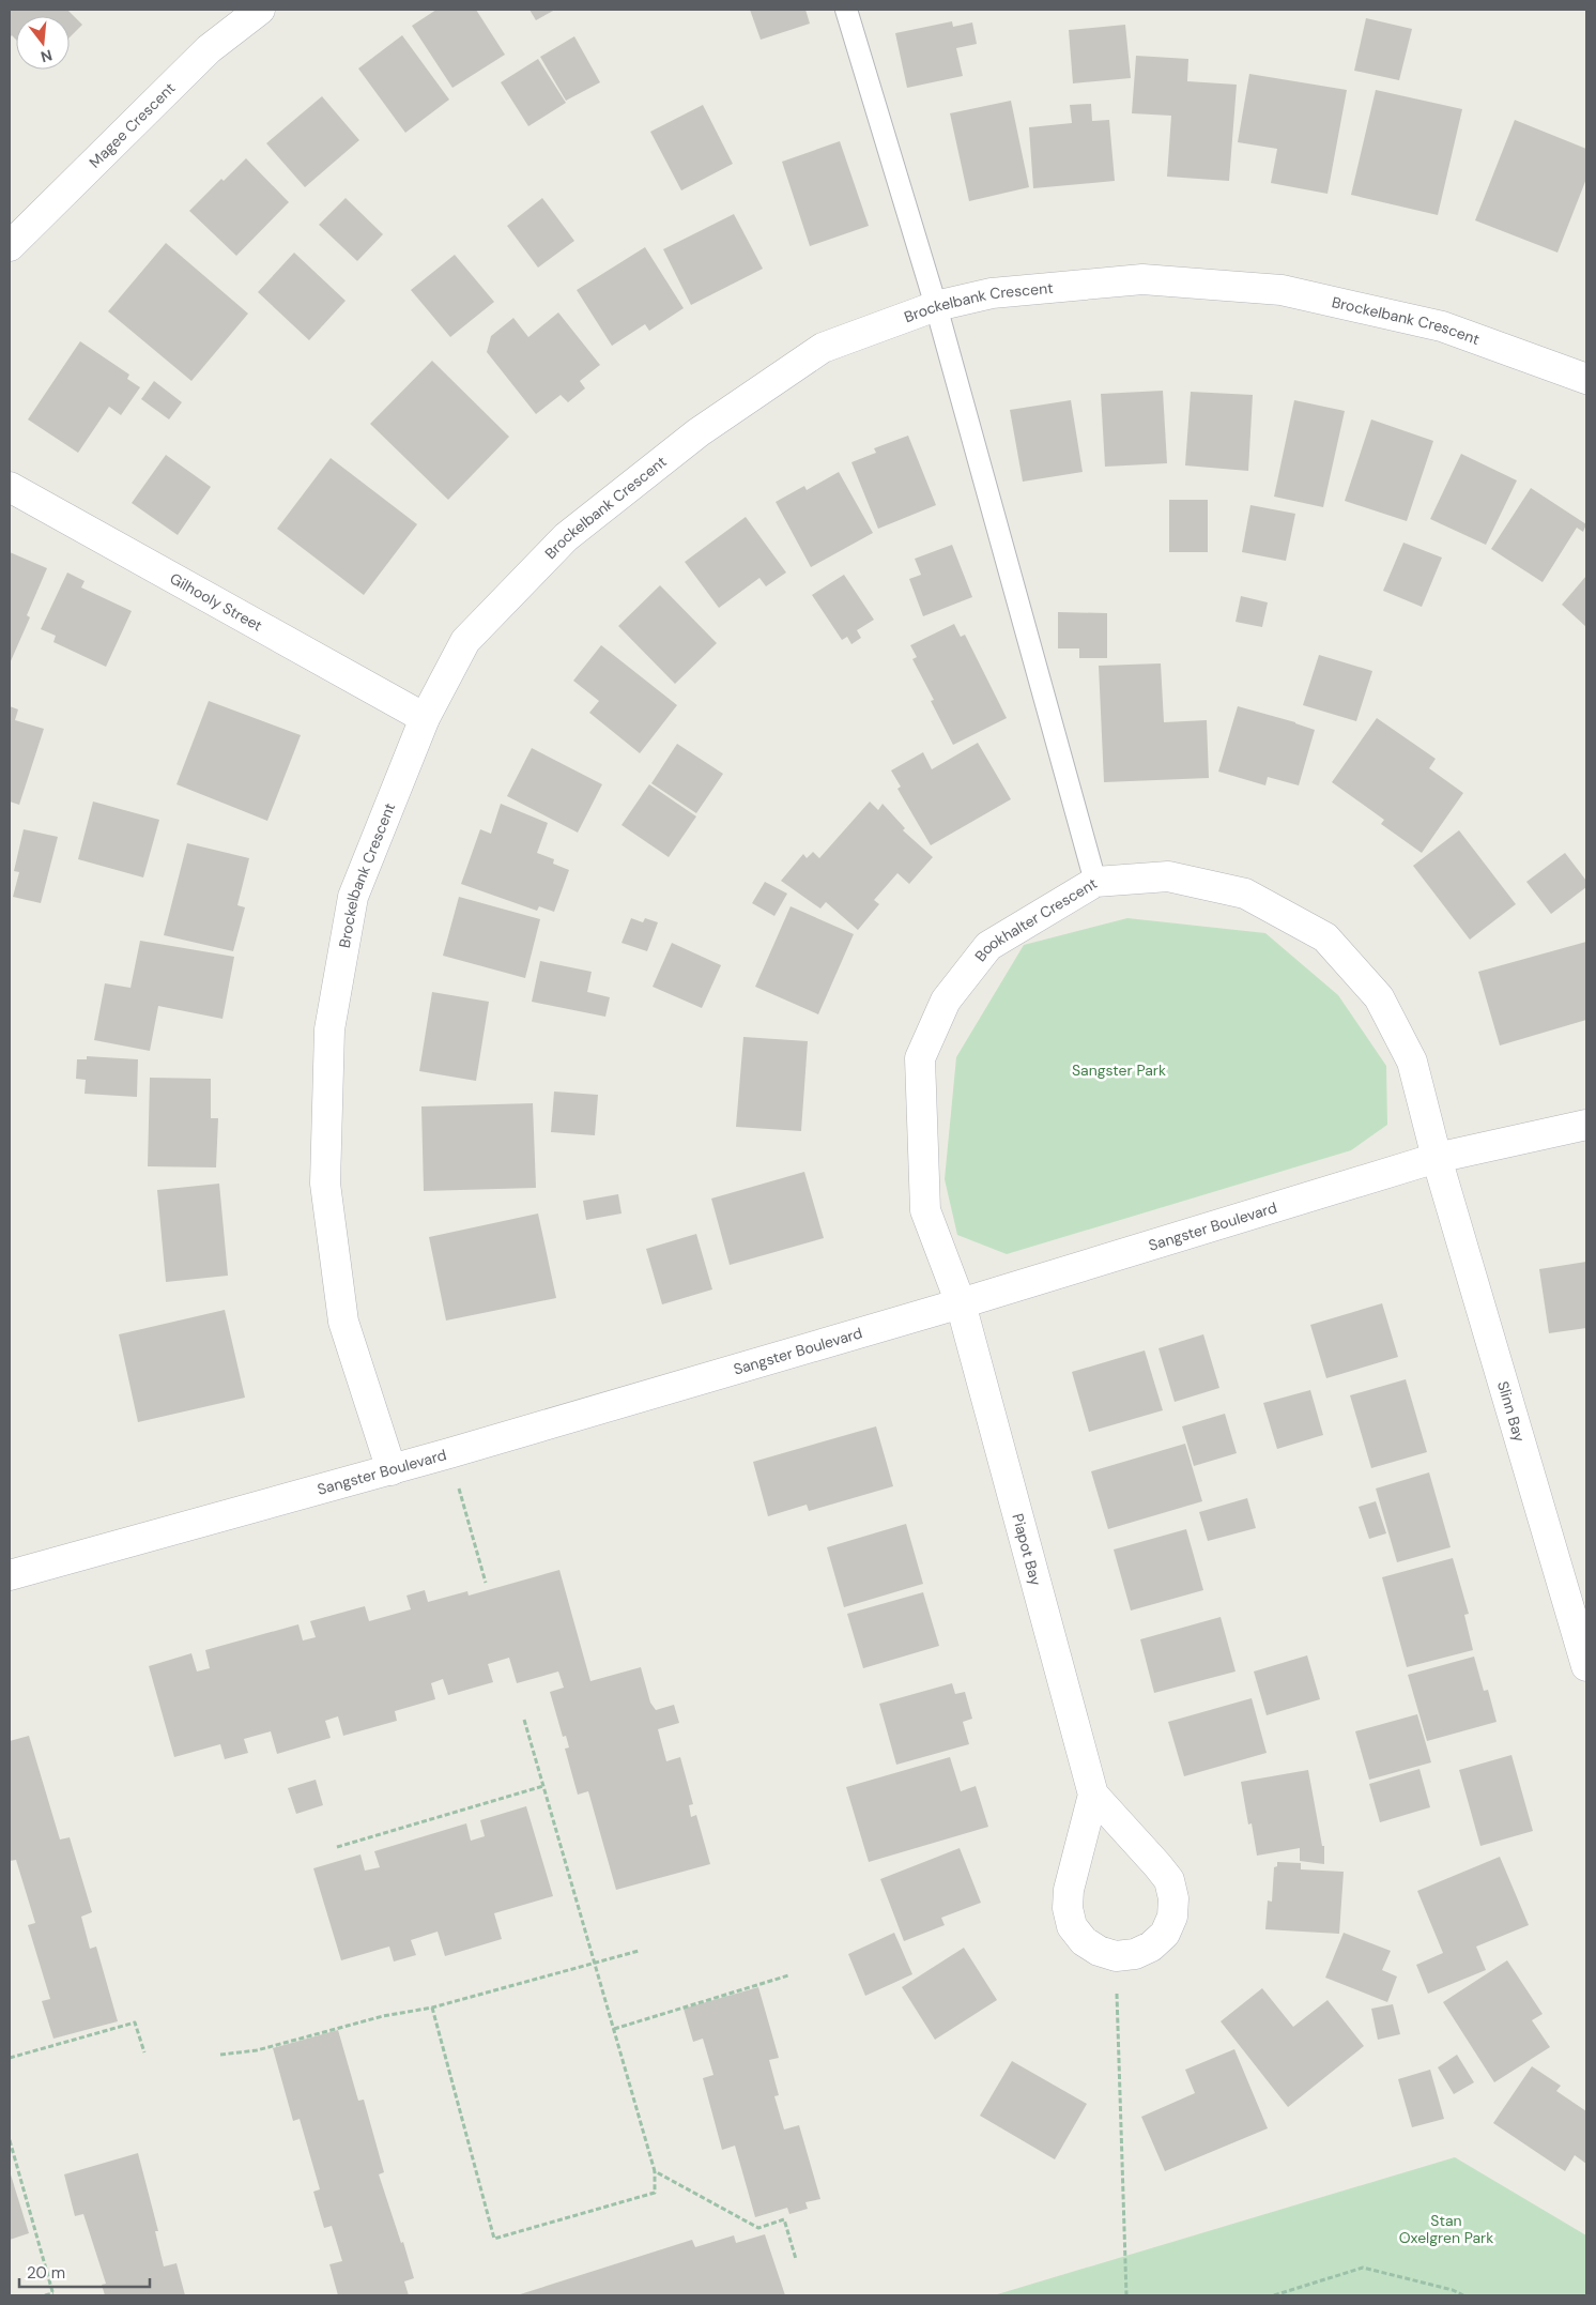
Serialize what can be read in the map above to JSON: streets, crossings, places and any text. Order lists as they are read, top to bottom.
{
  "streets": {
    "street": [
      "Magee Crescent",
      "Brockelbank Crescent",
      "Gilhooly Street",
      "Bookhalter Crescent",
      "Sangster Boulevard",
      "Slinn Bay",
      "Piapot Bay"
    ]
  },
  "crossings": [
    ["Brockelbank Crescent", "Gilhooly Street"],
    ["Brockelbank Crescent", "Sangster Boulevard"],
    ["Bookhalter Crescent", "Sangster Boulevard"],
    ["Bookhalter Crescent", "Slinn Bay"],
    ["Bookhalter Crescent", "Piapot Bay"],
    ["Sangster Boulevard", "Slinn Bay"],
    ["Sangster Boulevard", "Piapot Bay"]
  ],
  "parks": ["Sangster Park", "Stan Oxelgren Park"],
  "scale_bar": "20 m",
  "north": "bottom"
}
